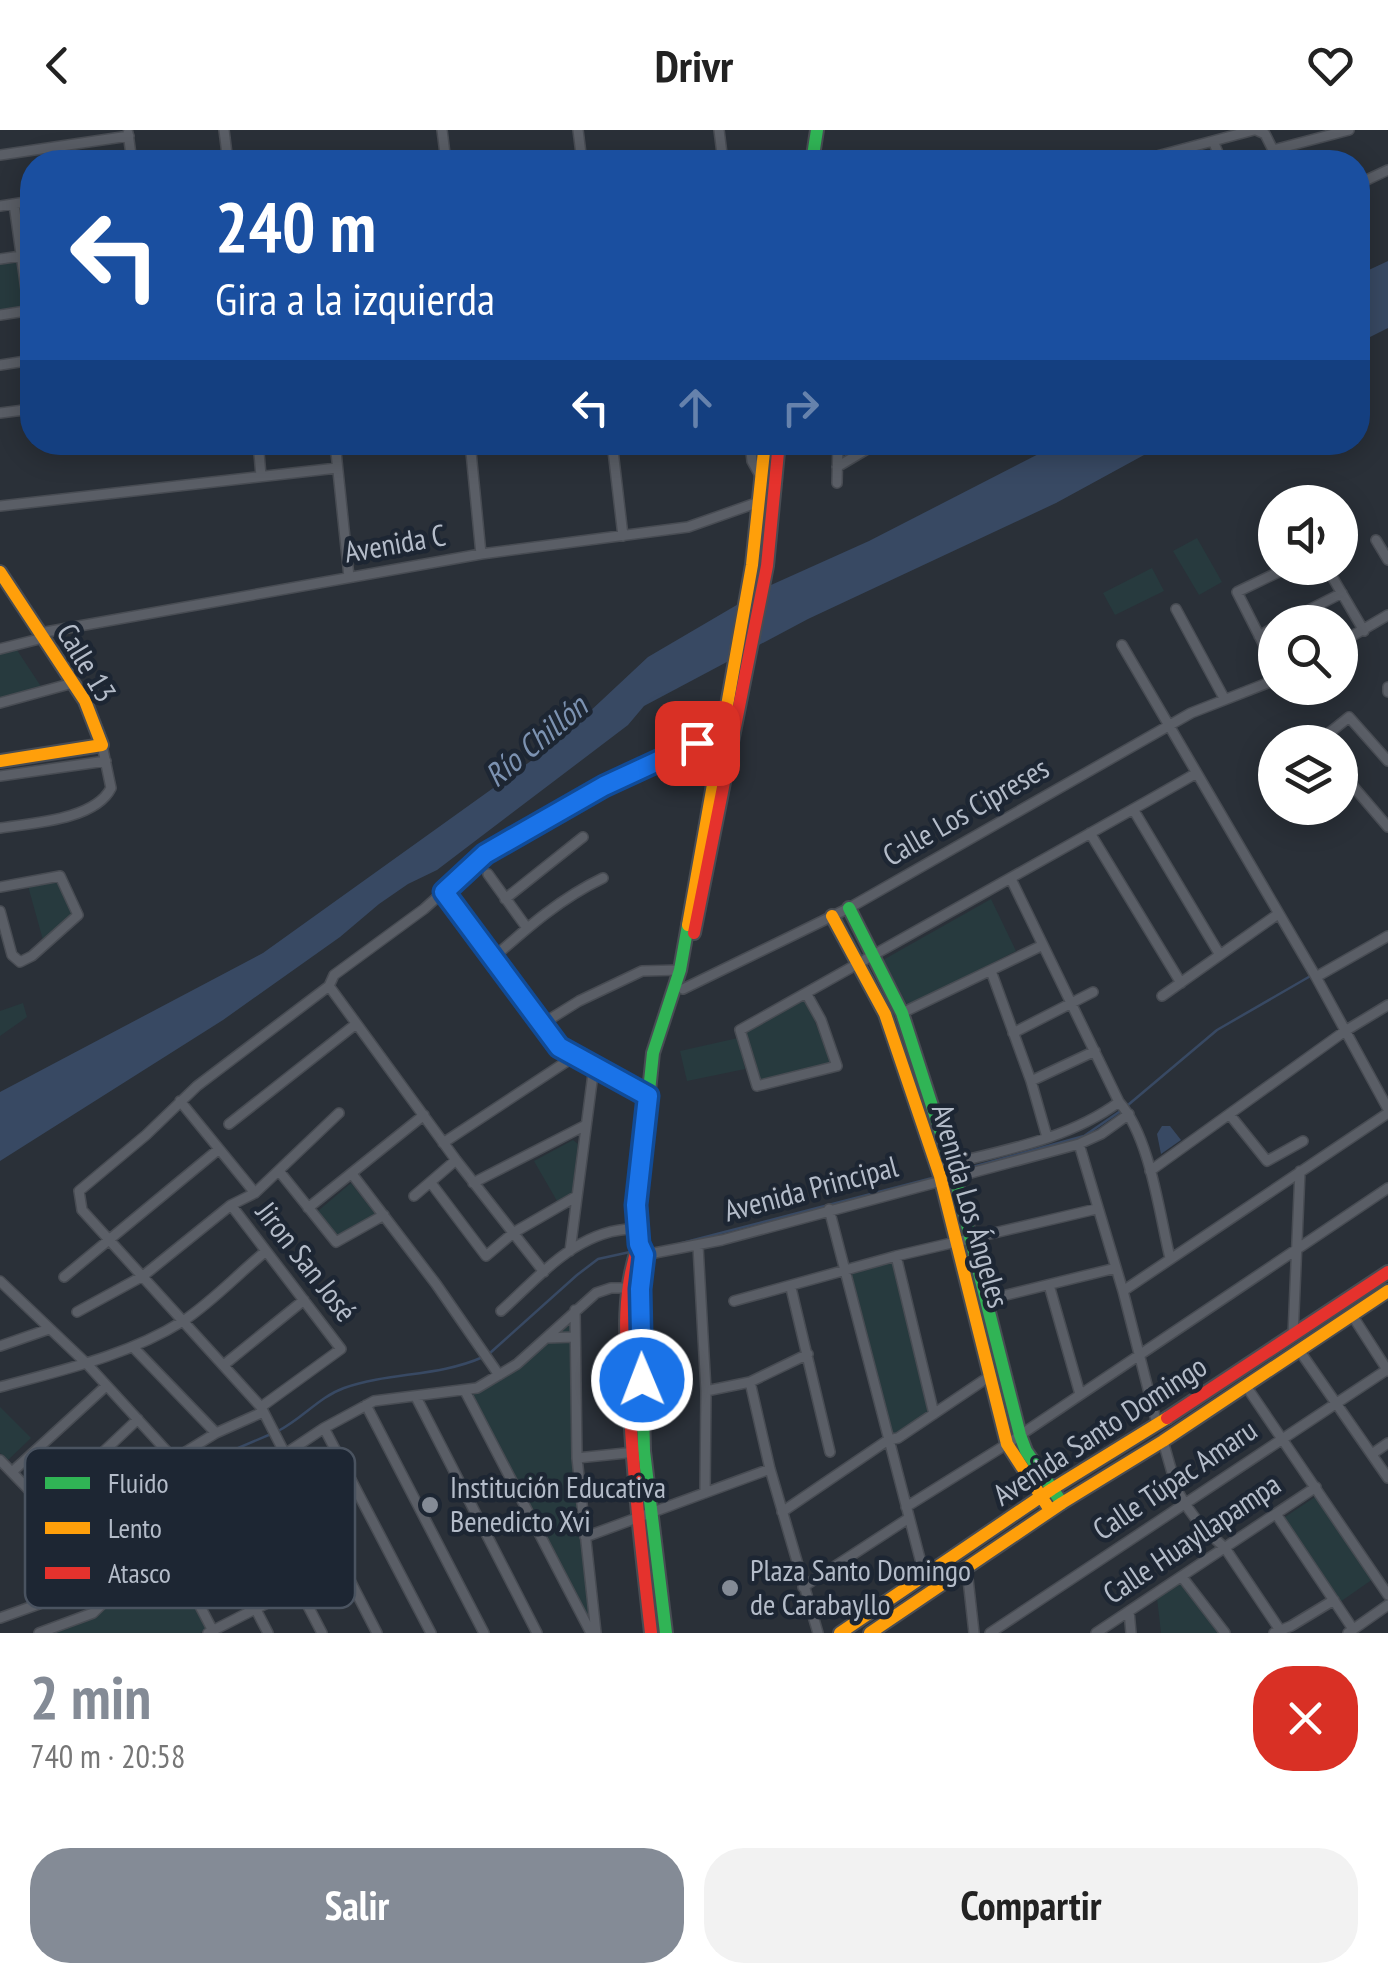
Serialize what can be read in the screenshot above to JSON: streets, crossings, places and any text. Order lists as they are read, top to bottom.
{
  "streets": {
    "street": [
      "Avenida C",
      "Calle 13",
      "Calle Los Cipreses",
      "Avenida Principal",
      "Avenida Los Ángeles",
      "Jiron San José",
      "Avenida Santo Domingo",
      "Calle Túpac Amaru",
      "Calle Huayllapampa"
    ]
  },
  "crossings": [
    ["Avenida C", "Calle 13"],
    ["Calle Los Cipreses", "Avenida Los Ángeles"],
    ["Avenida Principal", "Avenida Los Ángeles"],
    ["Avenida Los Ángeles", "Avenida Santo Domingo"]
  ],
  "water": ["Río Chillón"],
  "places": ["Institución Educativa Benedicto Xvi", "Plaza Santo Domingo de Carabayllo"],
  "legend": ["Fluido", "Lento", "Atasco"],
  "page": {
    "header": "Drivr",
    "turn": ["240 m", "Gira a la izquierda"],
    "heading": ["2 min", "740 m · 20:58"],
    "buttons": ["Salir", "Compartir"]
  }
}
